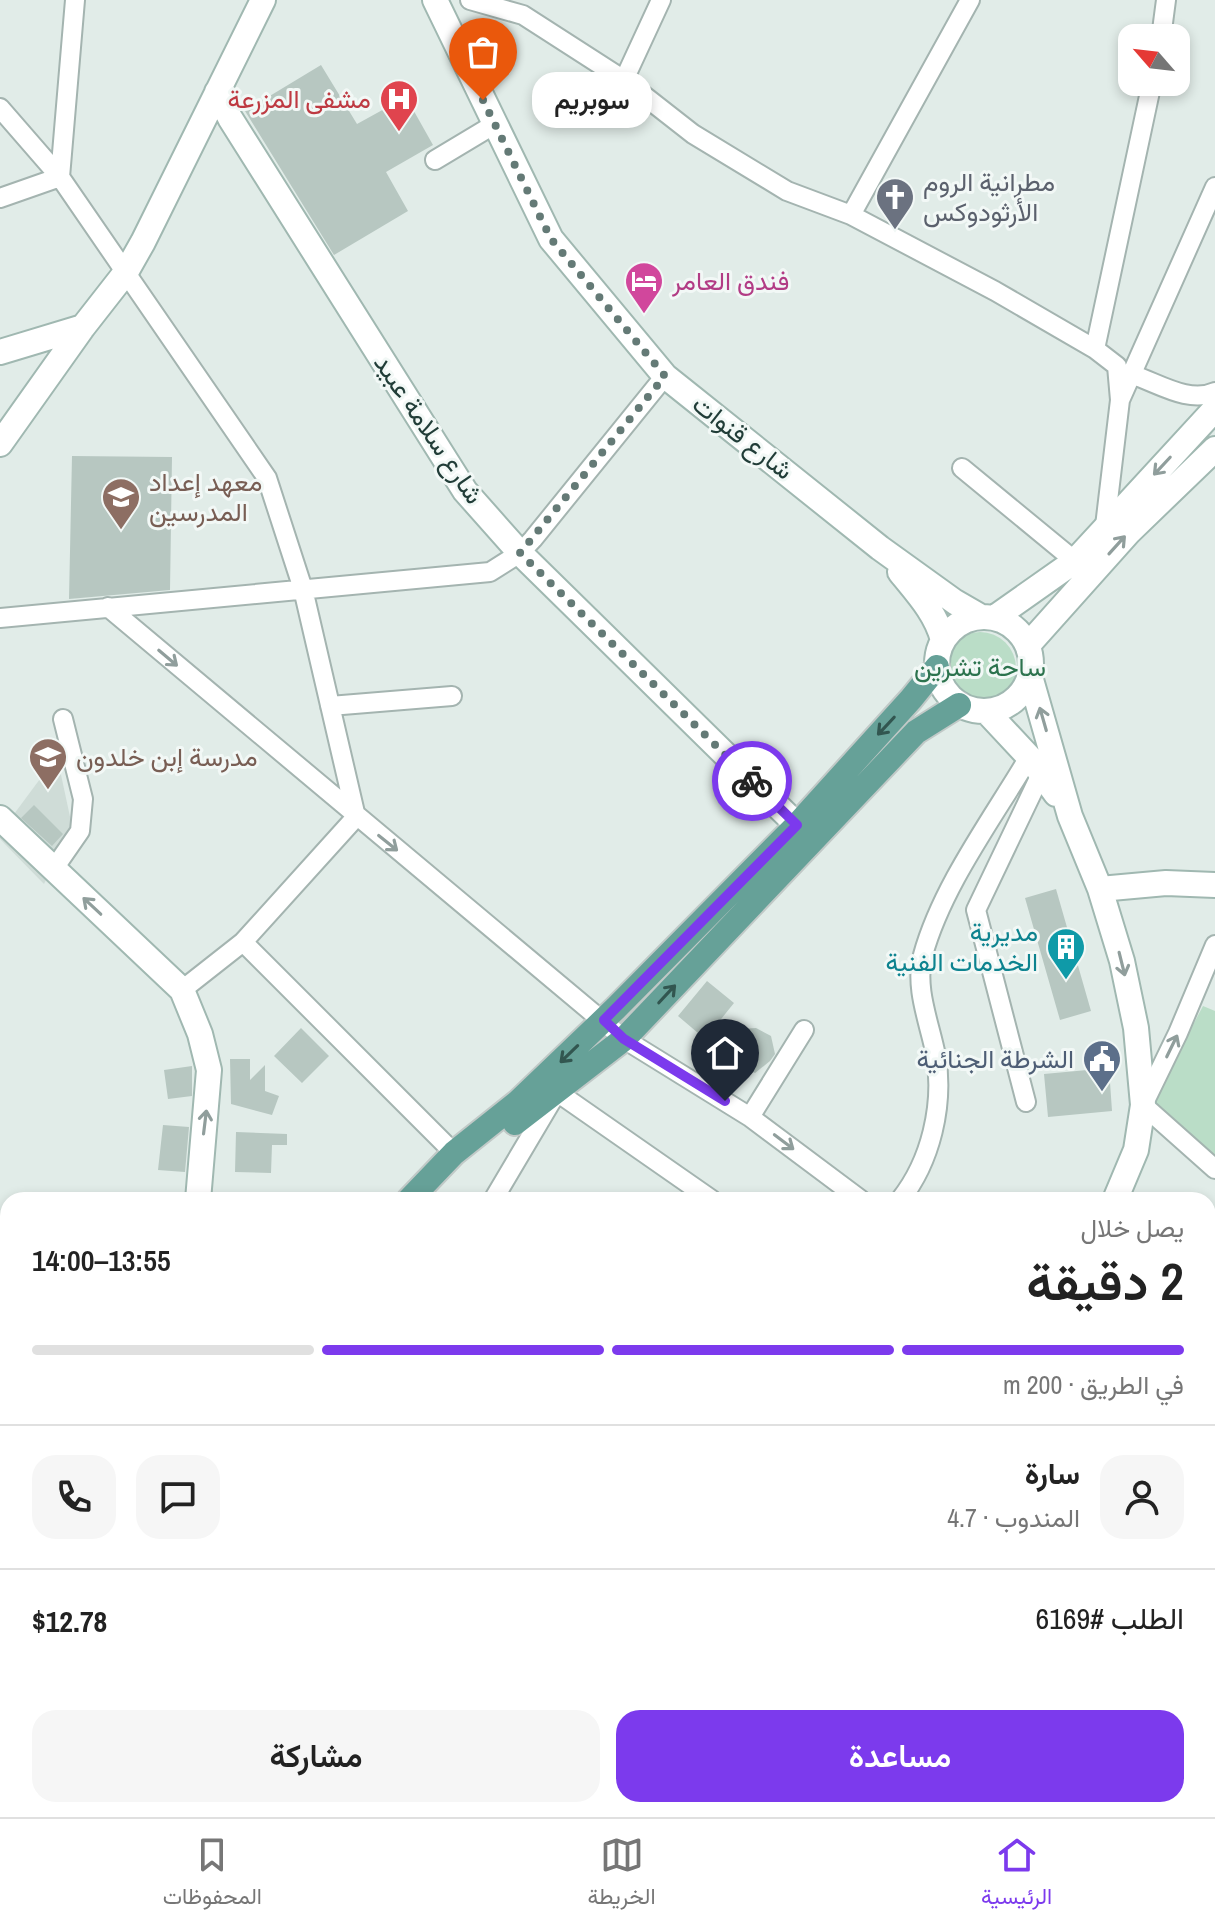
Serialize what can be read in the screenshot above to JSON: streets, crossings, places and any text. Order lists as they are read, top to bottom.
{
  "streets": {
    "main road": ["شارع سلامة عبيد", "شارع قنوات"]
  },
  "parks": ["ساحة تشرين"],
  "places": {
    "other": ["سوبريم"],
    "hospital": ["مشفى المزرعة"],
    "church": ["مطرانية الروم الأرثودوكس"],
    "hotel": ["فندق العامر"],
    "school or university": ["معهد إعداد المدرسين", "مدرسة إبن خلدون"],
    "building": ["مديرية الخدمات الفنية"],
    "public building": ["الشرطة الجنائية"]
  },
  "north": "top left",
  "page": {
    "bubble": "سوبريم",
    "heading": ["2 دقيقة", "يصل خلال", "13:55–14:00"],
    "panel": [
      "سارة",
      "المندوب · 4.7",
      "الطلب #6169",
      "$12.78"
    ],
    "bar": "في الطريق · 200 m",
    "buttons": ["مساعدة", "مشاركة"],
    "tabs": ["الرئيسية", "الخريطة", "المحفوظات"]
  }
}
